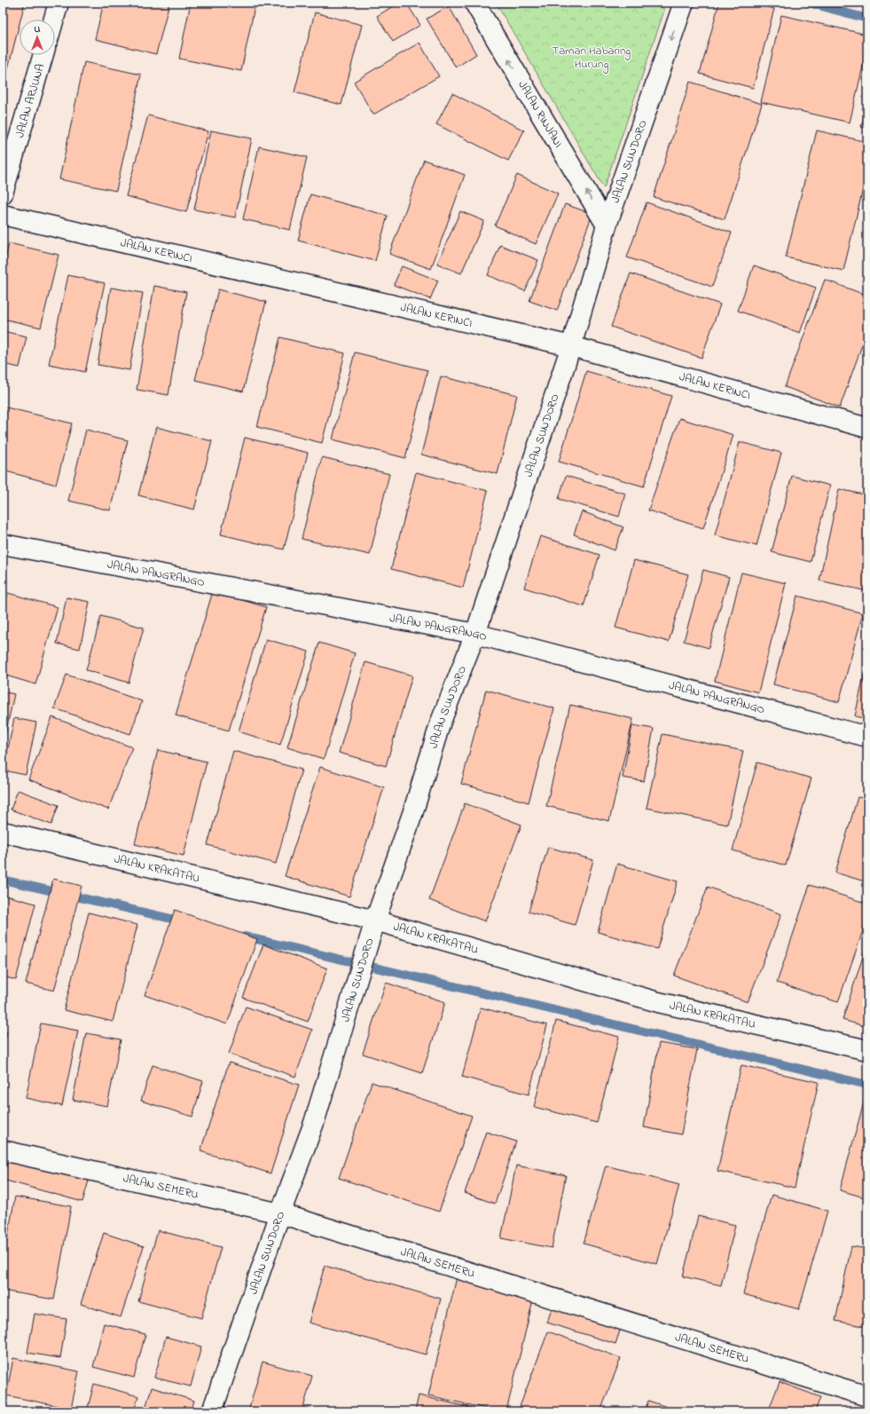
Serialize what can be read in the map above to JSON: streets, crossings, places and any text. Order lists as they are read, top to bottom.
{
  "streets": {
    "street": [
      "JALAN ARJUNA",
      "JALAN RINJANI",
      "JALAN SUNDORO",
      "JALAN KERINCI",
      "JALAN PANGRANGO",
      "JALAN KRAKATAU",
      "JALAN SEMERU"
    ]
  },
  "crossings": [
    ["JALAN RINJANI", "JALAN SUNDORO"],
    ["JALAN SUNDORO", "JALAN KERINCI"],
    ["JALAN SUNDORO", "JALAN PANGRANGO"],
    ["JALAN SUNDORO", "JALAN KRAKATAU"],
    ["JALAN SUNDORO", "JALAN SEMERU"]
  ],
  "one_way": ["JALAN RINJANI"],
  "parks": ["Taman Habaring Hurung"],
  "north": "top"
}
